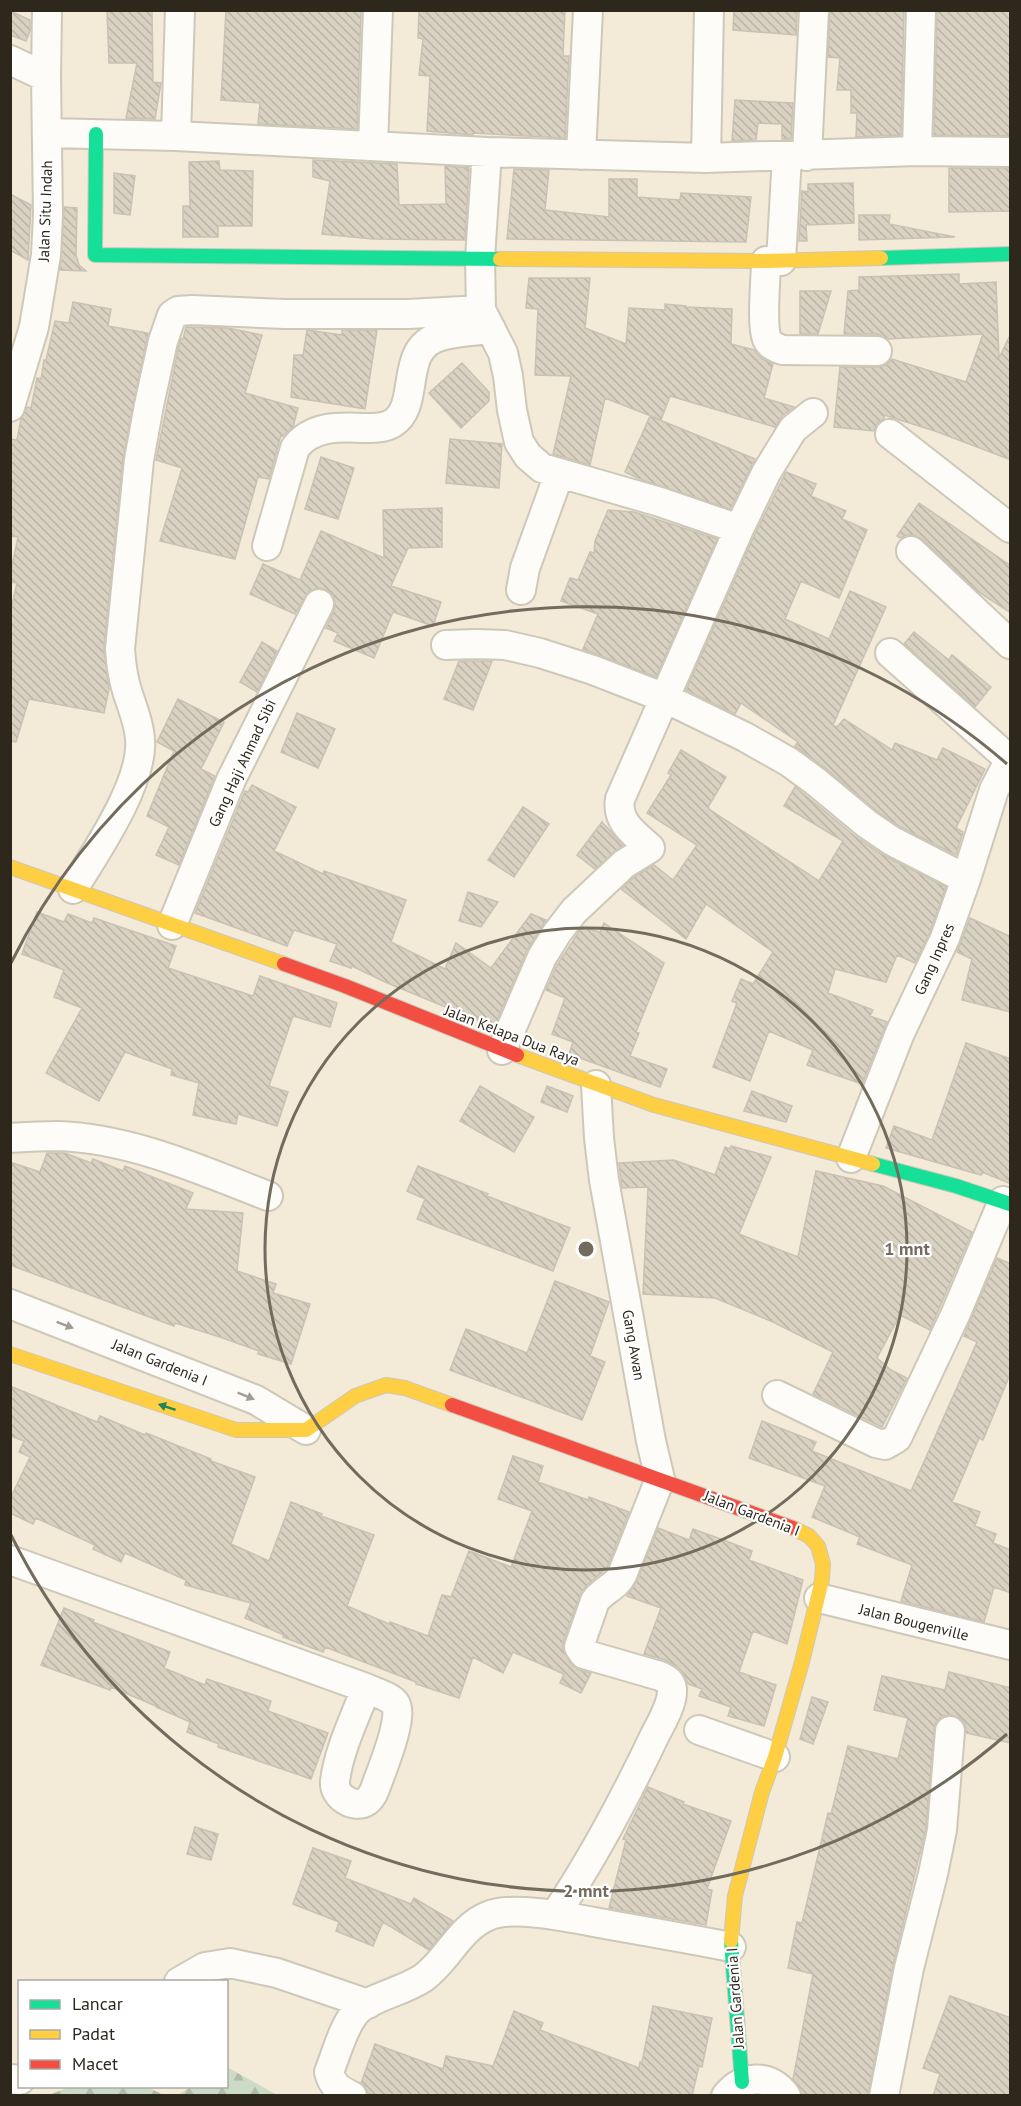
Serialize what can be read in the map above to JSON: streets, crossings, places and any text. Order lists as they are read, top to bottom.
{
  "streets": {
    "street": [
      "Jalan Situ Indah",
      "Gang Haji Ahmad Sibi",
      "Gang Inpres",
      "Jalan Kelapa Dua Raya",
      "Gang Awan",
      "Jalan Gardenia I",
      "Jalan Bougenville"
    ]
  },
  "crossings": [
    ["Gang Haji Ahmad Sibi", "Jalan Kelapa Dua Raya"],
    ["Gang Inpres", "Jalan Kelapa Dua Raya"],
    ["Jalan Kelapa Dua Raya", "Gang Awan"],
    ["Gang Awan", "Jalan Gardenia I"],
    ["Jalan Gardenia I", "Jalan Bougenville"]
  ],
  "legend": ["Lancar", "Padat", "Macet"],
  "rings": ["1 mnt", "2 mnt"]
}
